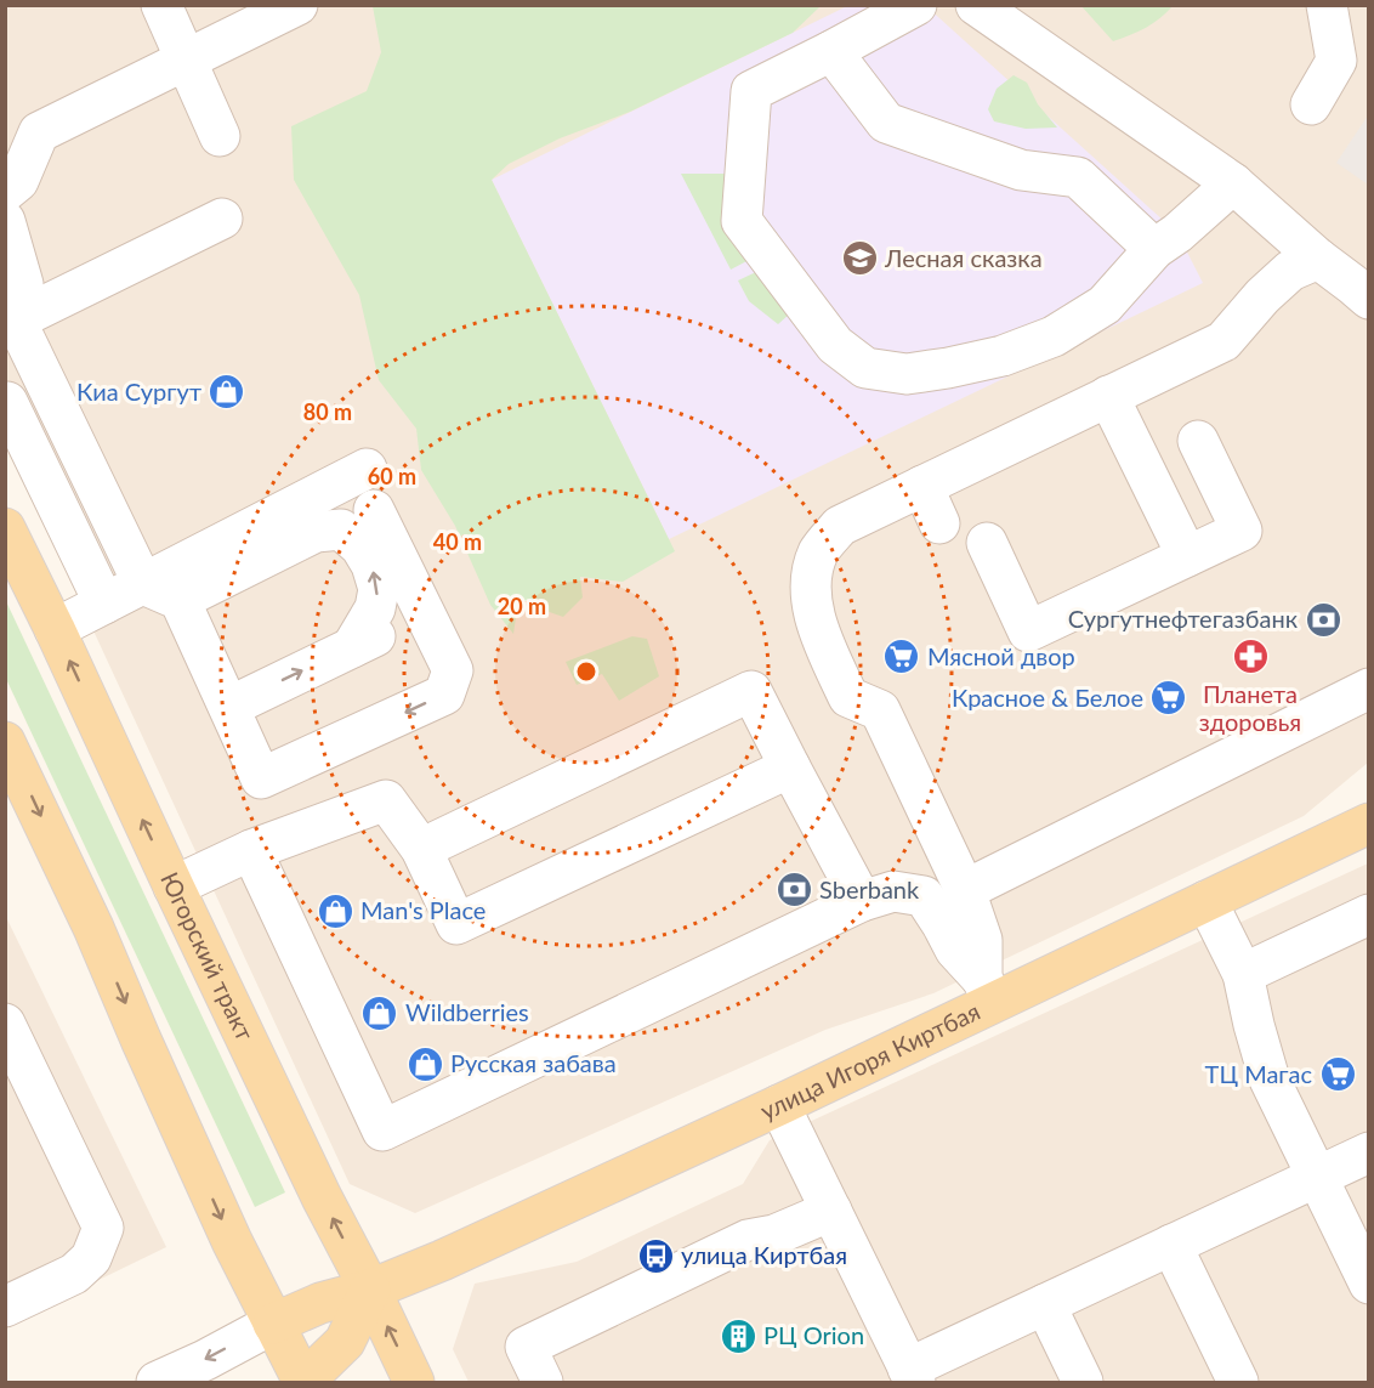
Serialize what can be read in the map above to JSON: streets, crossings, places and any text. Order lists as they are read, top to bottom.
{
  "streets": {
    "main road": ["Югорский тракт", "улица Игоря Киртбая"]
  },
  "crossings": [
    ["Югорский тракт", "улица Игоря Киртбая"]
  ],
  "places": {
    "school or university": ["Лесная сказка"],
    "shop": [
      "Киа Сургут",
      "Man's Place",
      "Wildberries",
      "Русская забава"
    ],
    "bank": ["Сургутнефтегазбанк", "Sberbank"],
    "supermarket": ["Мясной двор", "Красное & Белое", "ТЦ Магас"],
    "pharmacy": ["Планета здоровья"],
    "bus stop": ["улица Киртбая"],
    "building": ["РЦ Orion"]
  },
  "rings": [
    "80 m",
    "60 m",
    "40 m",
    "20 m"
  ]
}
